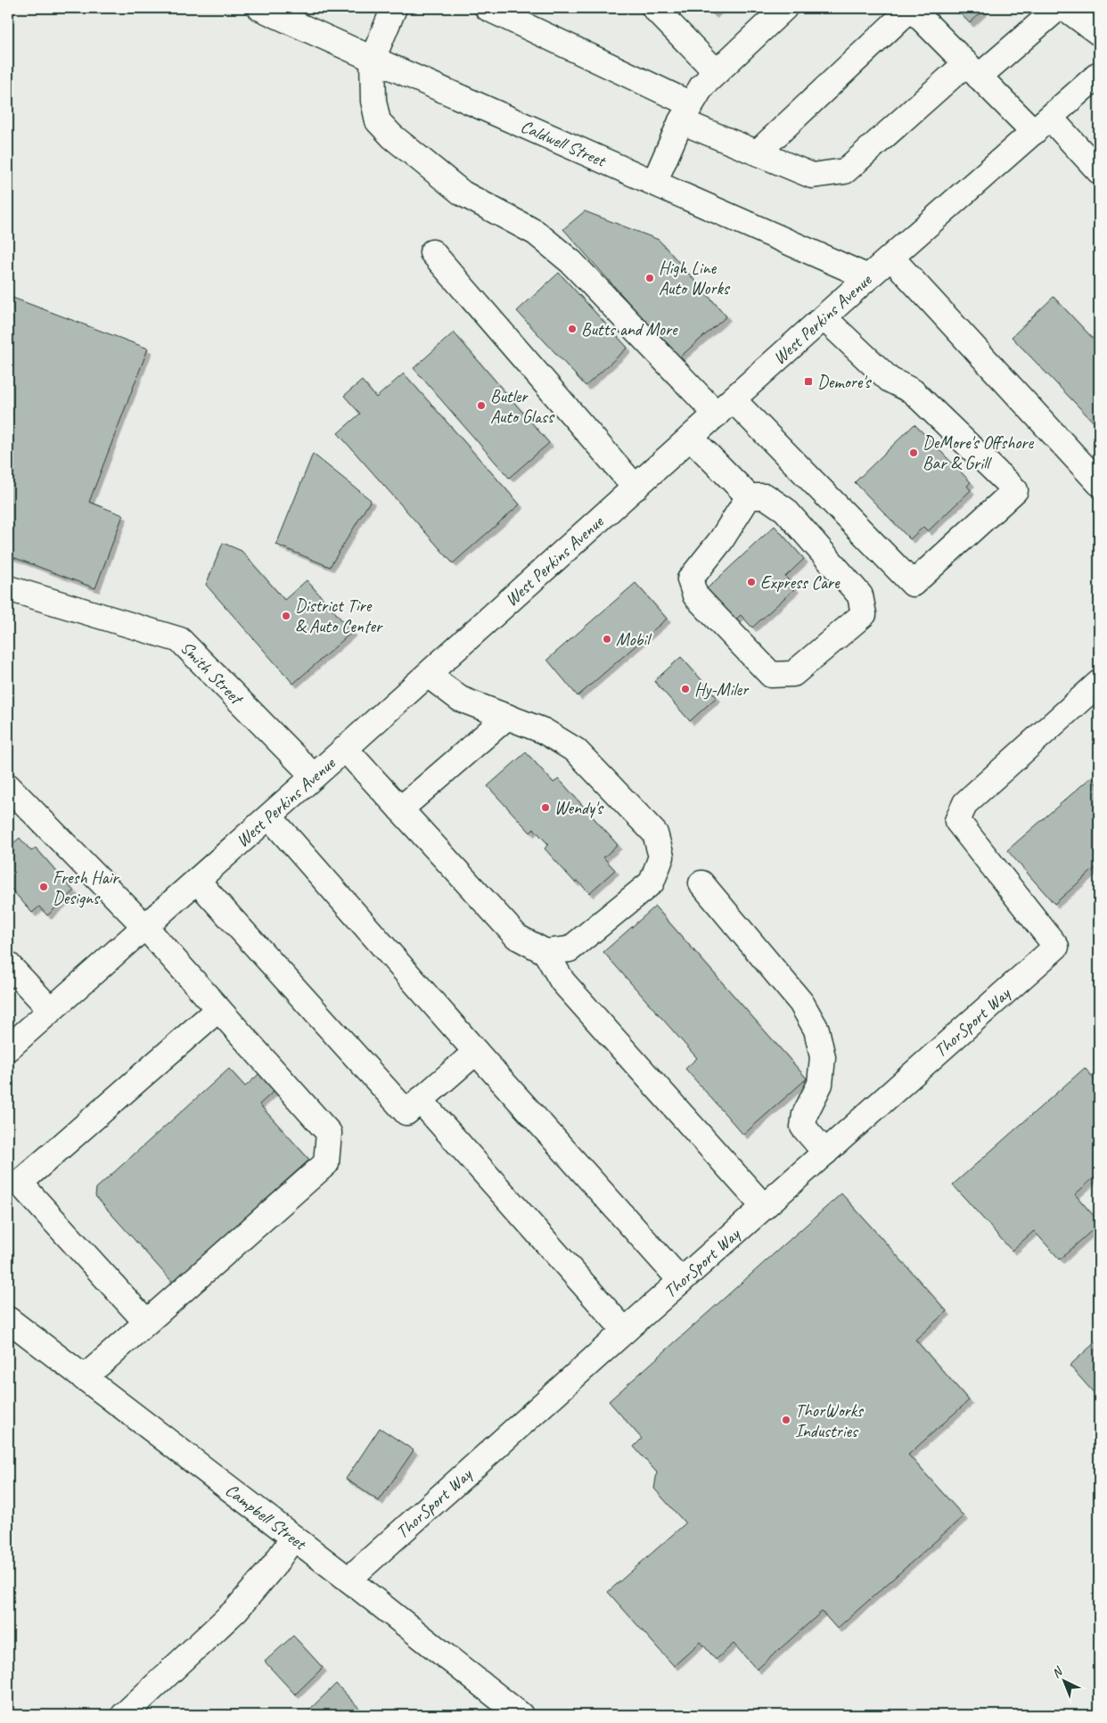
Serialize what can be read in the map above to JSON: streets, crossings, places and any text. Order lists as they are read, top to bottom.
{
  "streets": {
    "street": [
      "Caldwell Street",
      "West Perkins Avenue",
      "Smith Street",
      "ThorSport Way",
      "Campbell Street"
    ]
  },
  "crossings": [
    ["Caldwell Street", "West Perkins Avenue"],
    ["West Perkins Avenue", "Smith Street"],
    ["ThorSport Way", "Campbell Street"]
  ],
  "places": {
    "other": [
      "High Line Auto Works",
      "Butts and More",
      "Butler Auto Glass",
      "DeMore's Offshore Bar & Grill",
      "Express Care",
      "District Tire & Auto Center",
      "Mobil",
      "Hy-Miler",
      "Wendy's",
      "Fresh Hair Designs",
      "ThorWorks Industries"
    ],
    "transit": ["Demore's"]
  },
  "north": "top left"
}
